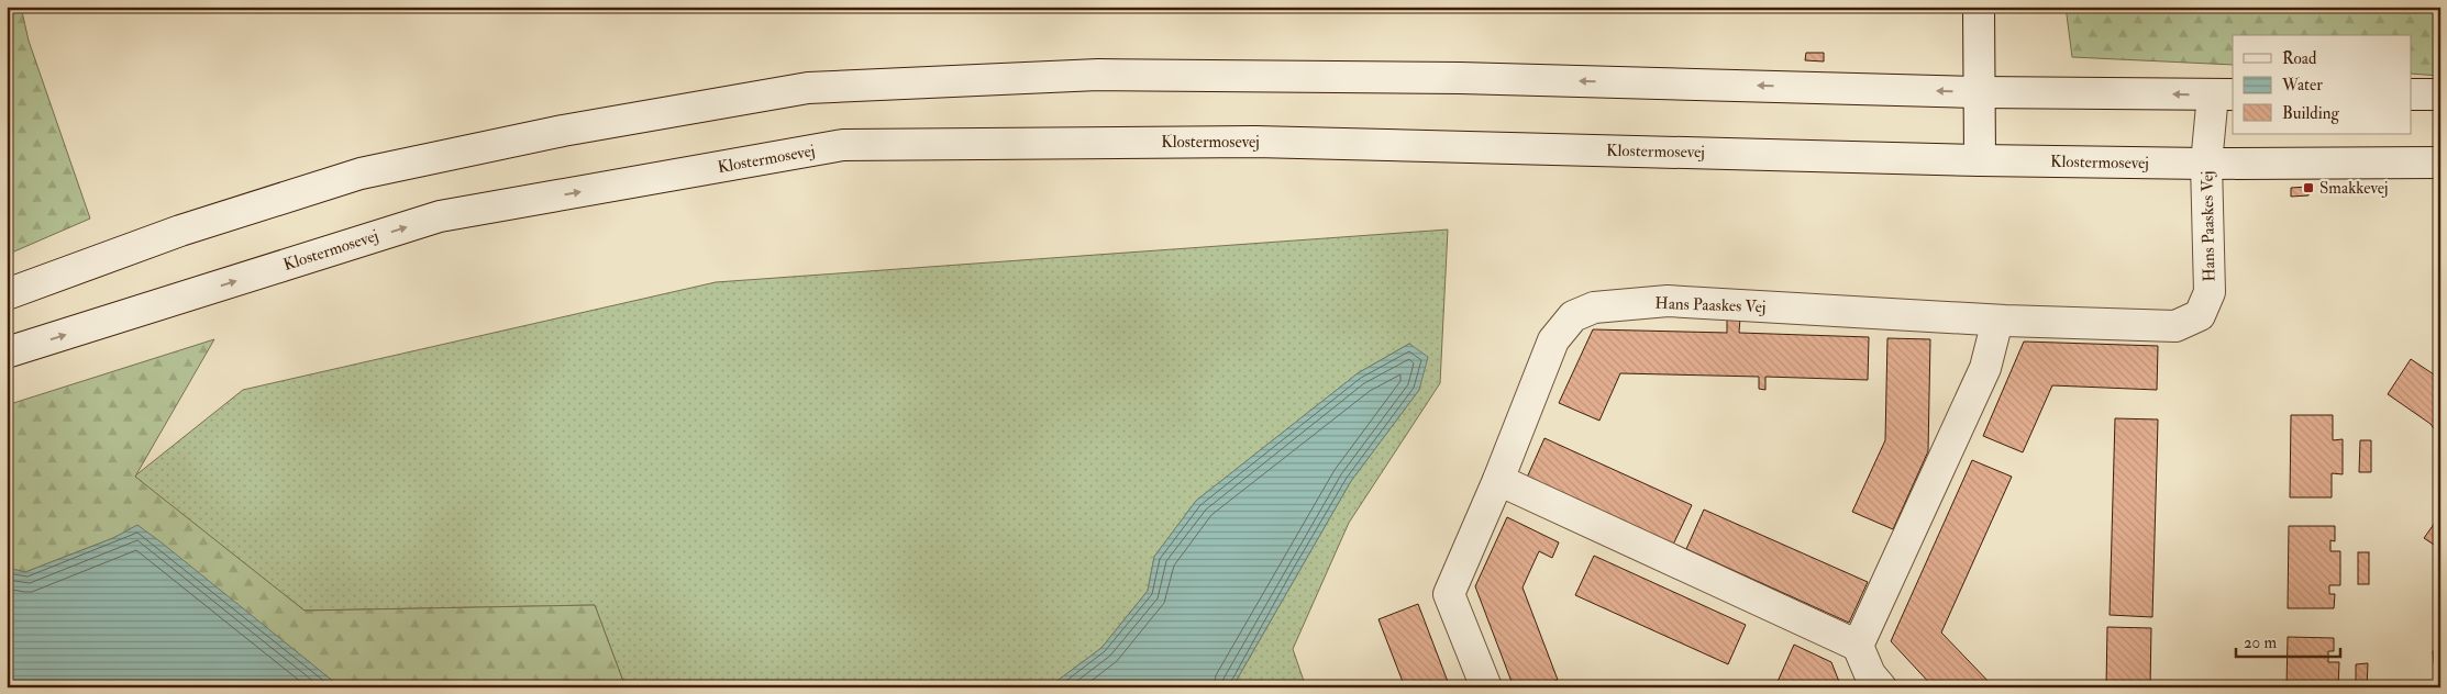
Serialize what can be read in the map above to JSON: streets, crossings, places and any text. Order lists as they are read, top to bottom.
{
  "streets": {
    "main road": ["Klostermosevej", "Hans Paaskes Vej"]
  },
  "crossings": [
    ["Klostermosevej", "Hans Paaskes Vej"]
  ],
  "places": {
    "transit": ["Smakkevej"]
  },
  "legend": ["Road", "Water", "Building"],
  "scale_bar": "20 m"
}
